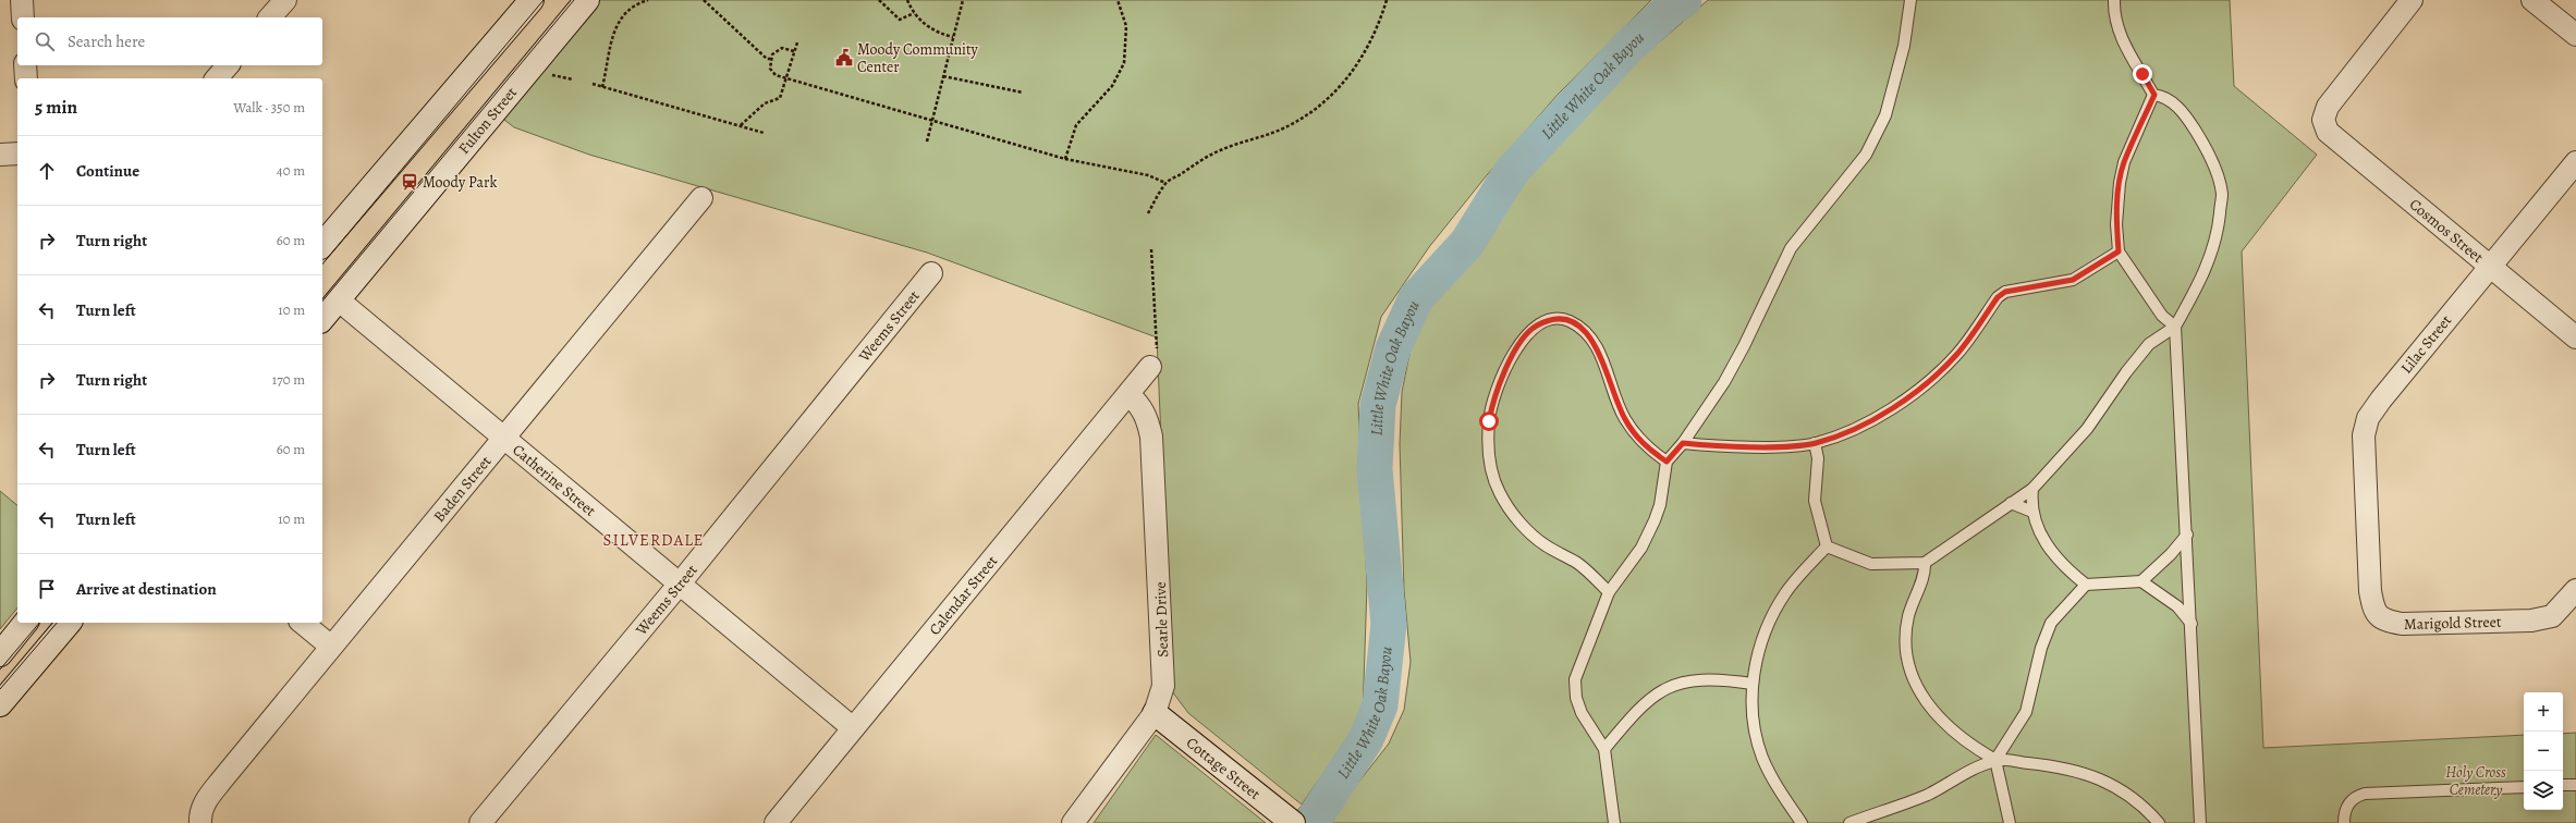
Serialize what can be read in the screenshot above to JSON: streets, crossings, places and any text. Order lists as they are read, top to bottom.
{
  "streets": {
    "main road": ["Fulton Street", "Cottage Street"],
    "street": [
      "Cosmos Street",
      "Weems Street",
      "Lilac Street",
      "Catherine Street",
      "Baden Street",
      "Calendar Street",
      "Searle Drive",
      "Marigold Street"
    ]
  },
  "crossings": [
    ["Fulton Street", "Catherine Street"],
    ["Cosmos Street", "Lilac Street"],
    ["Weems Street", "Catherine Street"],
    ["Lilac Street", "Marigold Street"],
    ["Catherine Street", "Baden Street"],
    ["Catherine Street", "Calendar Street"],
    ["Calendar Street", "Searle Drive"],
    ["Searle Drive", "Cottage Street"]
  ],
  "districts": ["SILVERDALE"],
  "water": ["Little White Oak Bayou"],
  "parks": ["Holy Cross Cemetery"],
  "places": {
    "public building": ["Moody Community Center"],
    "station": ["Moody Park"]
  },
  "page": {
    "search": "Search here",
    "heading": ["5 min", "Walk · 350 m"],
    "list": [
      ["Continue", "40 m"],
      ["Turn right", "60 m"],
      ["Turn left", "10 m"],
      ["Turn right", "170 m"],
      ["Turn left", "60 m"],
      ["Turn left", "10 m"],
      "Arrive at destination"
    ],
    "map_buttons": ["+", "−"]
  }
}
